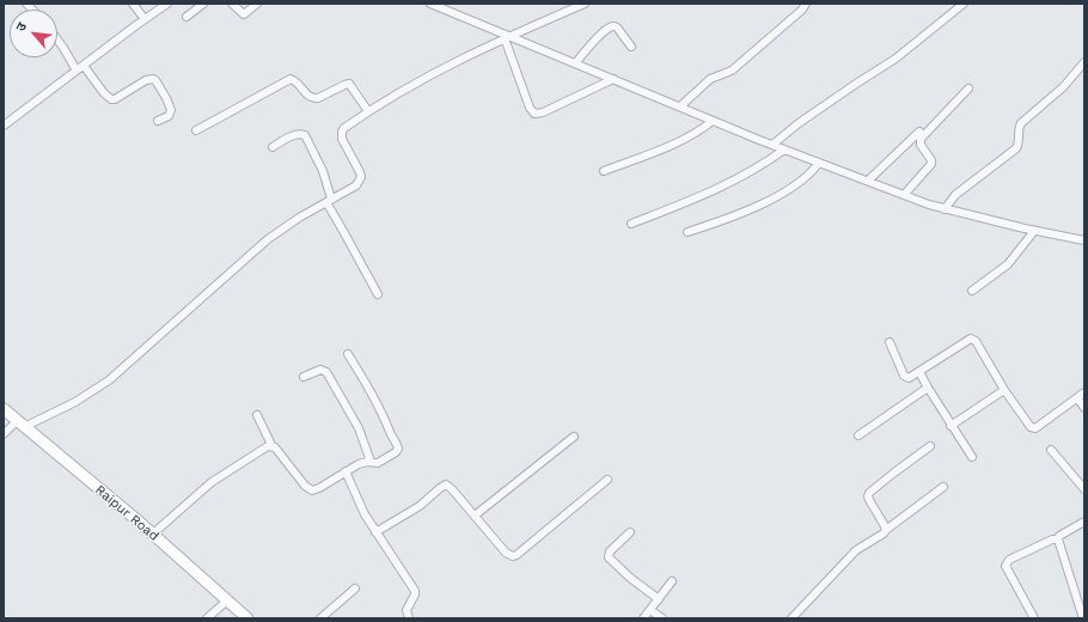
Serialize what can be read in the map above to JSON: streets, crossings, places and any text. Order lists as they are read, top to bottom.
{
  "streets": {
    "main road": ["Raipur Road"]
  },
  "north": "top left"
}
